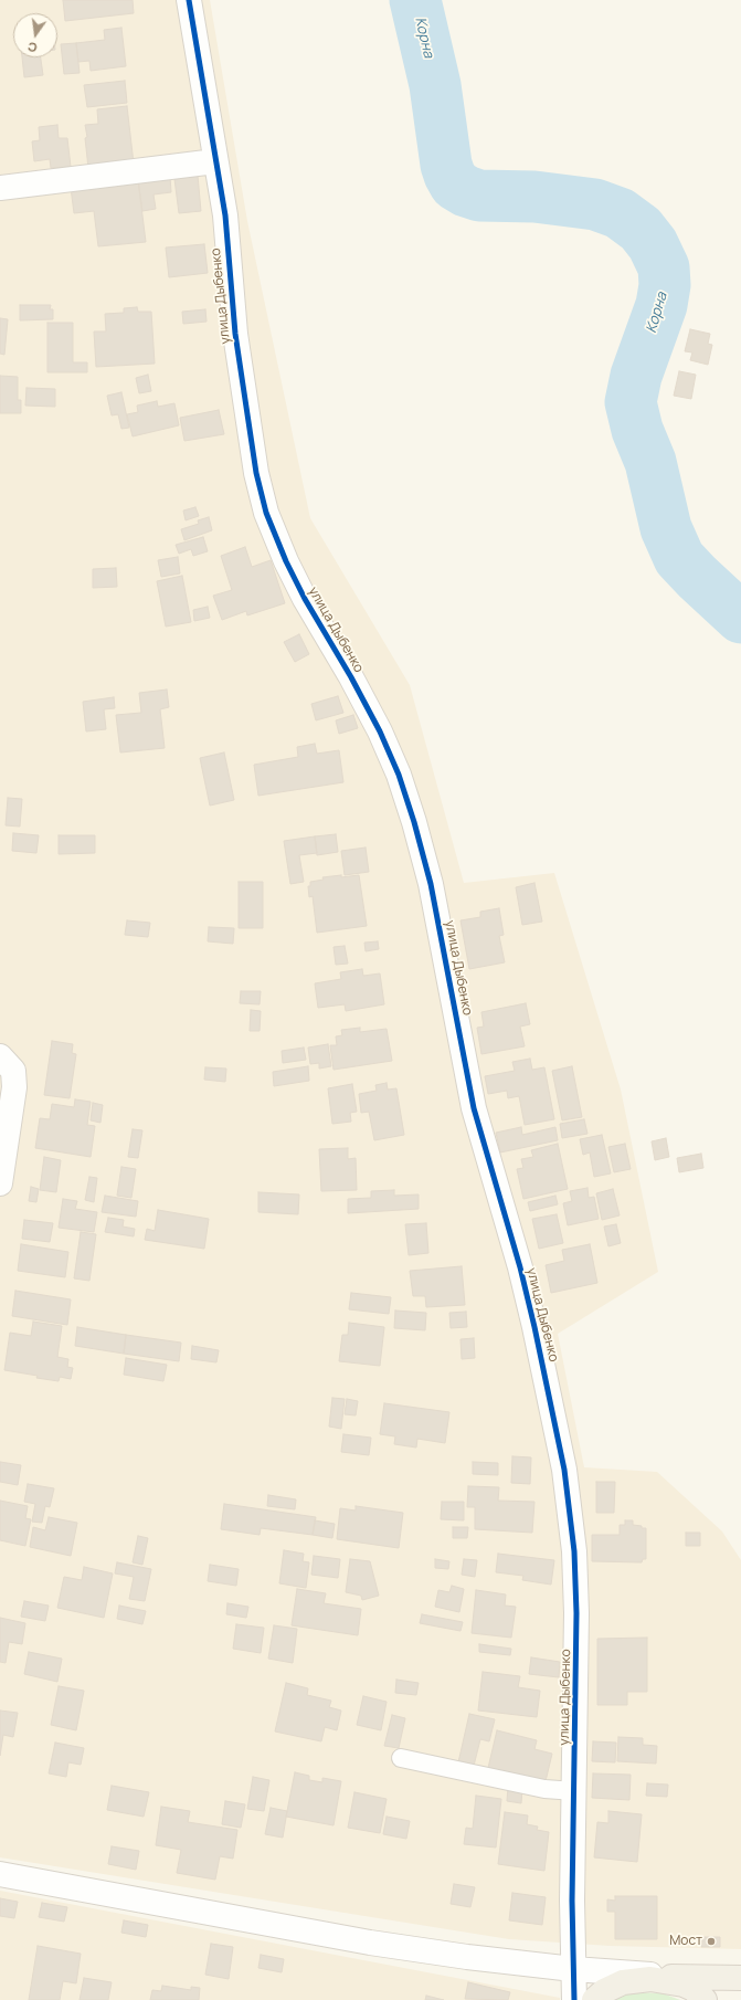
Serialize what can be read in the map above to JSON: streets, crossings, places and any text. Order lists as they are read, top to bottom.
{
  "streets": {
    "street": ["улица Дыбенко"]
  },
  "water": ["Корна"],
  "places": ["Мост"],
  "north": "bottom"
}
